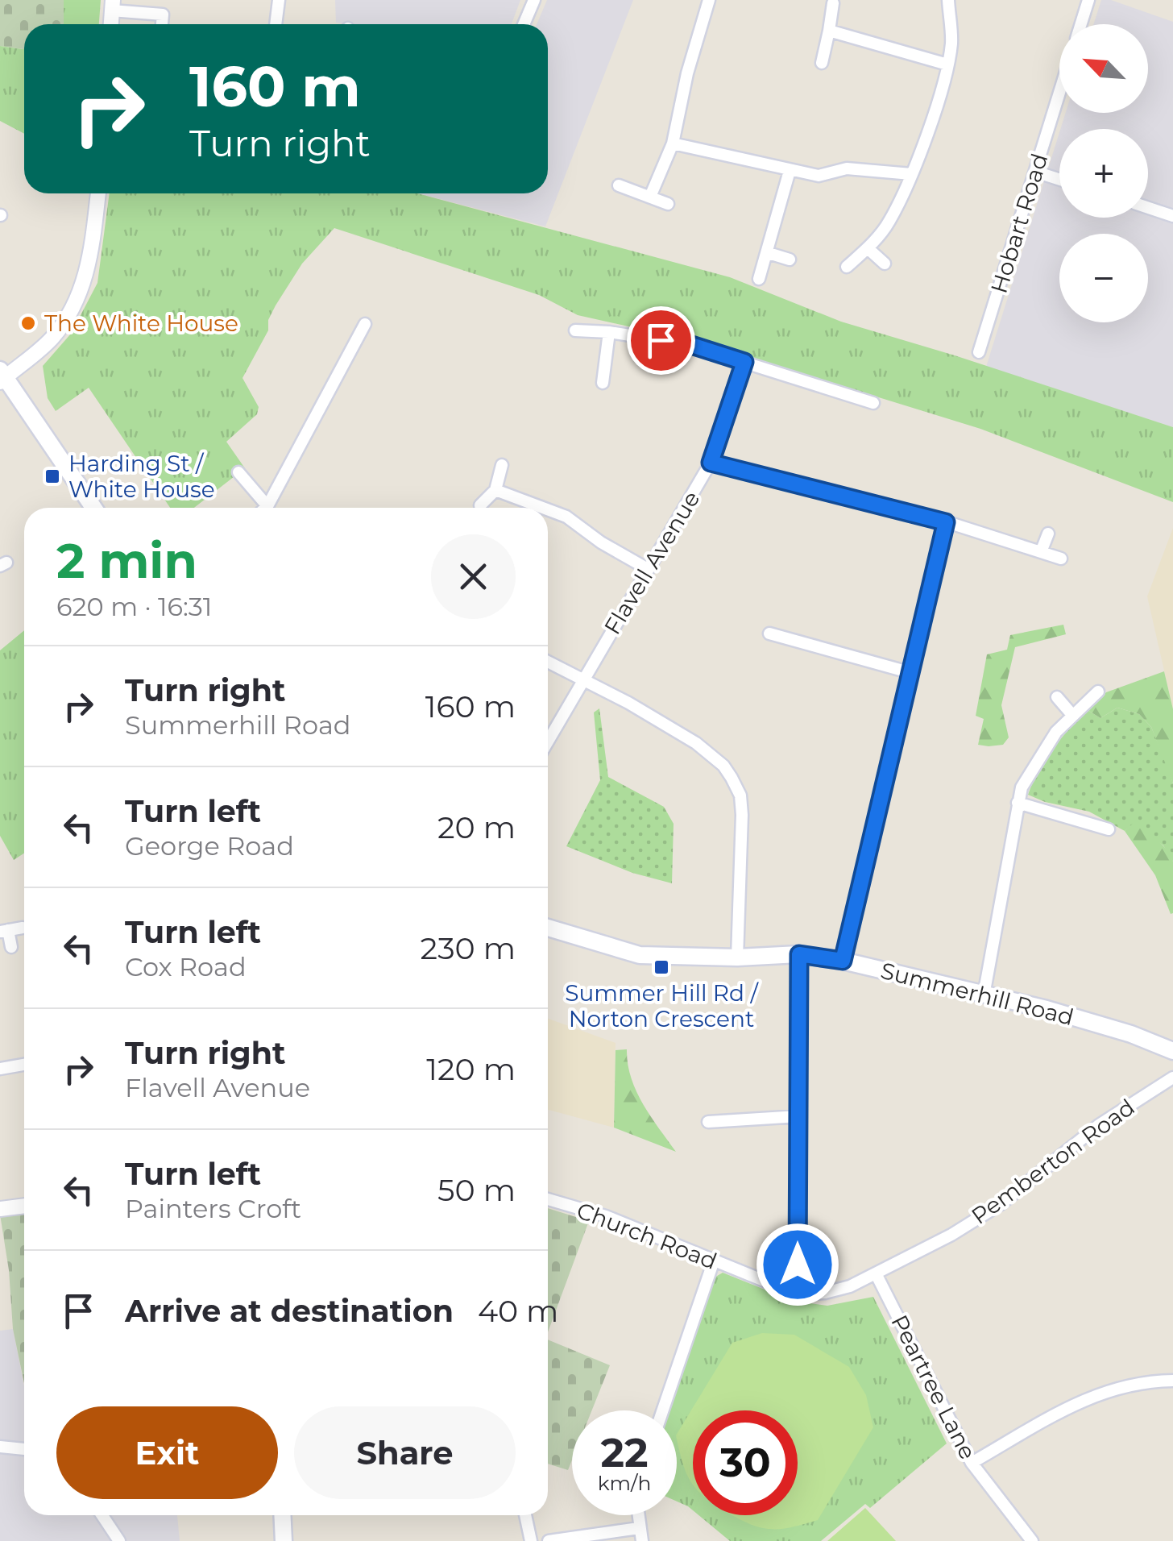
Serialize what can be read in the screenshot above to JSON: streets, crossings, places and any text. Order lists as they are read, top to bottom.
{
  "streets": {
    "main road": ["Summerhill Road"],
    "street": [
      "Hobart Road",
      "Flavell Avenue",
      "Pemberton Road",
      "Church Road",
      "Peartree Lane"
    ]
  },
  "crossings": [
    ["Pemberton Road", "Church Road"],
    ["Pemberton Road", "Peartree Lane"]
  ],
  "places": {
    "other": ["The White House"],
    "transit": ["Harding St / White House", "Summer Hill Rd / Norton Crescent"]
  },
  "north": "top left",
  "page": {
    "map_buttons": ["+", "−"],
    "turn": ["160 m", "Turn right"],
    "heading": ["2 min", "620 m · 16:31"],
    "list": [
      {
        "name": "Turn right",
        "note": "Summerhill Road",
        "value": "160 m"
      },
      {
        "name": "Turn left",
        "note": "George Road",
        "value": "20 m"
      },
      {
        "name": "Turn left",
        "note": "Cox Road",
        "value": "230 m"
      },
      {
        "name": "Turn right",
        "note": "Flavell Avenue",
        "value": "120 m"
      },
      {
        "name": "Turn left",
        "note": "Painters Croft",
        "value": "50 m"
      },
      {
        "name": "Arrive at destination",
        "value": "40 m"
      }
    ],
    "buttons": ["Exit", "Share"],
    "speed": "22 km/h",
    "limit": "30"
  }
}
